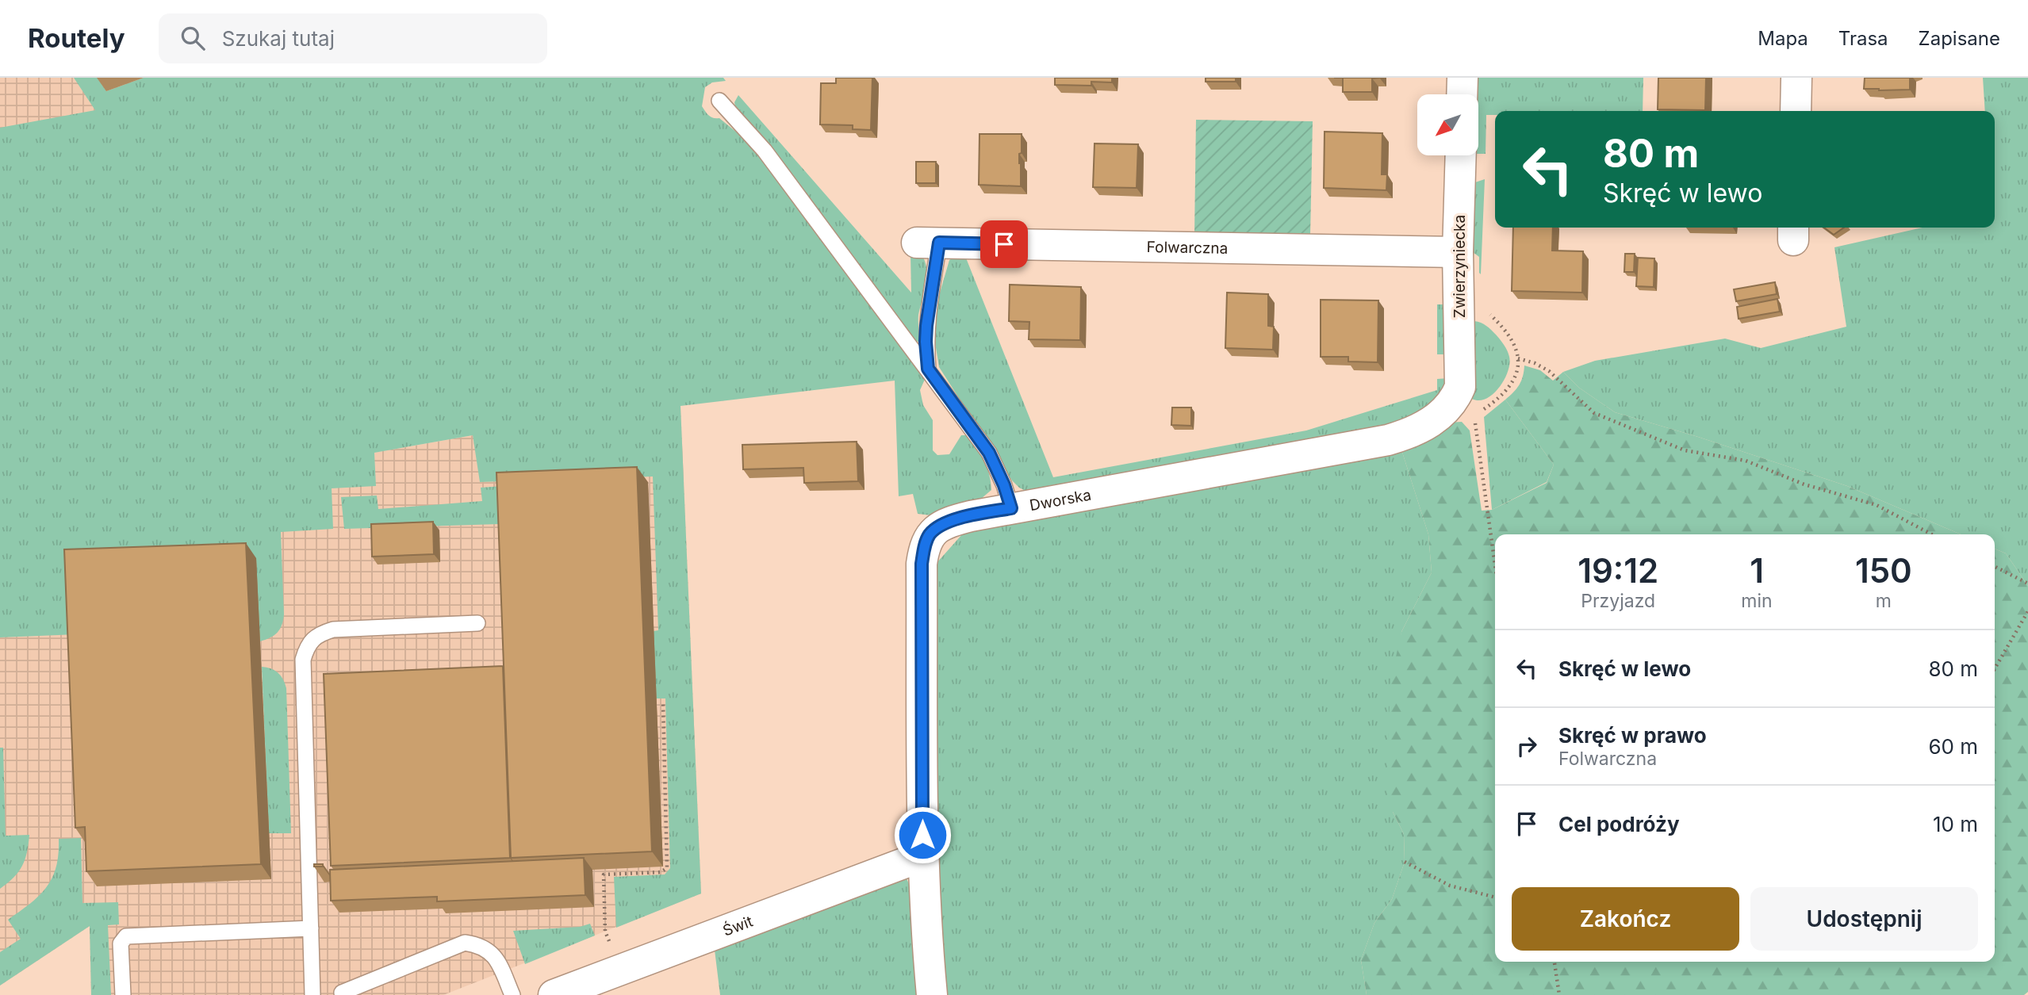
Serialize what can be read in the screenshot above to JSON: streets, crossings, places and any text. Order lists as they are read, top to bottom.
{
  "streets": {
    "street": [
      "Folwarczna",
      "Zwierzyniecka",
      "Dworska",
      "Świt"
    ]
  },
  "crossings": [
    ["Folwarczna", "Zwierzyniecka"],
    ["Zwierzyniecka", "Dworska"],
    ["Dworska", "Świt"]
  ],
  "north": "bottom left",
  "page": {
    "header": "Routely",
    "search": "Szukaj tutaj",
    "nav": ["Mapa", "Trasa", "Zapisane"],
    "turn": ["80 m", "Skręć w lewo"],
    "eta": [
      "19:12",
      "Przyjazd",
      "1",
      "min",
      "150",
      "m"
    ],
    "list": [
      {
        "name": "Skręć w lewo",
        "value": "80 m"
      },
      {
        "name": "Skręć w prawo",
        "note": "Folwarczna",
        "value": "60 m"
      },
      {
        "name": "Cel podróży",
        "value": "10 m"
      }
    ],
    "buttons": ["Zakończ", "Udostępnij"]
  }
}
